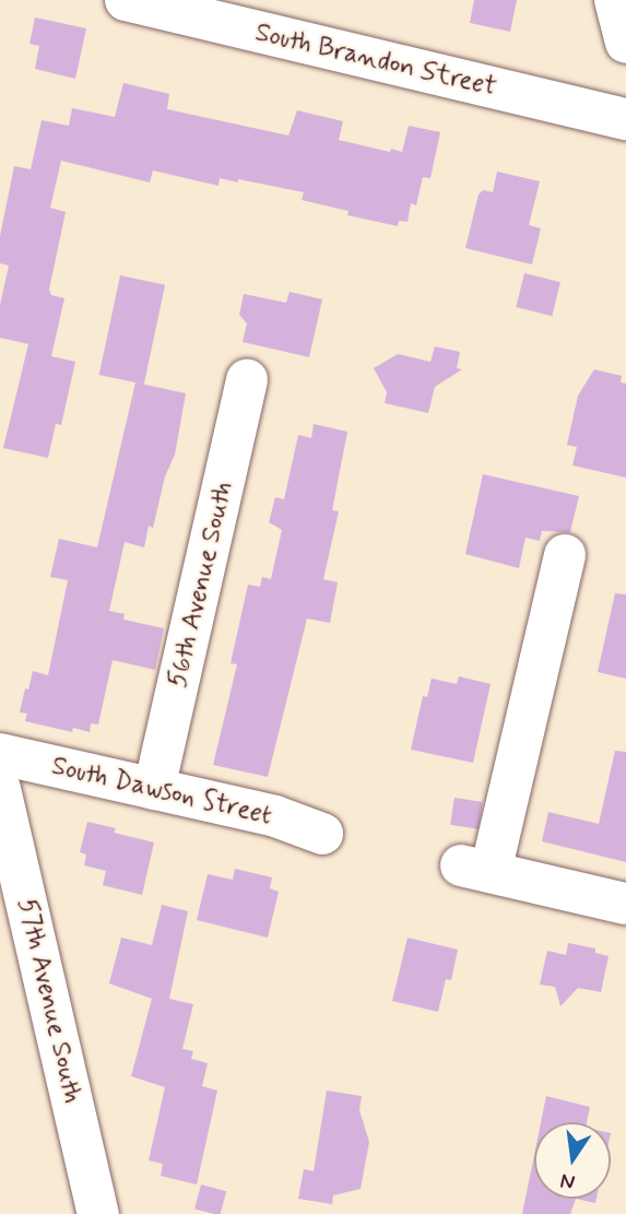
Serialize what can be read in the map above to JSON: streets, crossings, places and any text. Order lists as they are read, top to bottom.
{
  "streets": {
    "street": [
      "South Brandon Street",
      "56th Avenue South",
      "South Dawson Street",
      "57th Avenue South"
    ]
  },
  "crossings": [
    ["56th Avenue South", "South Dawson Street"]
  ],
  "north": "bottom"
}
